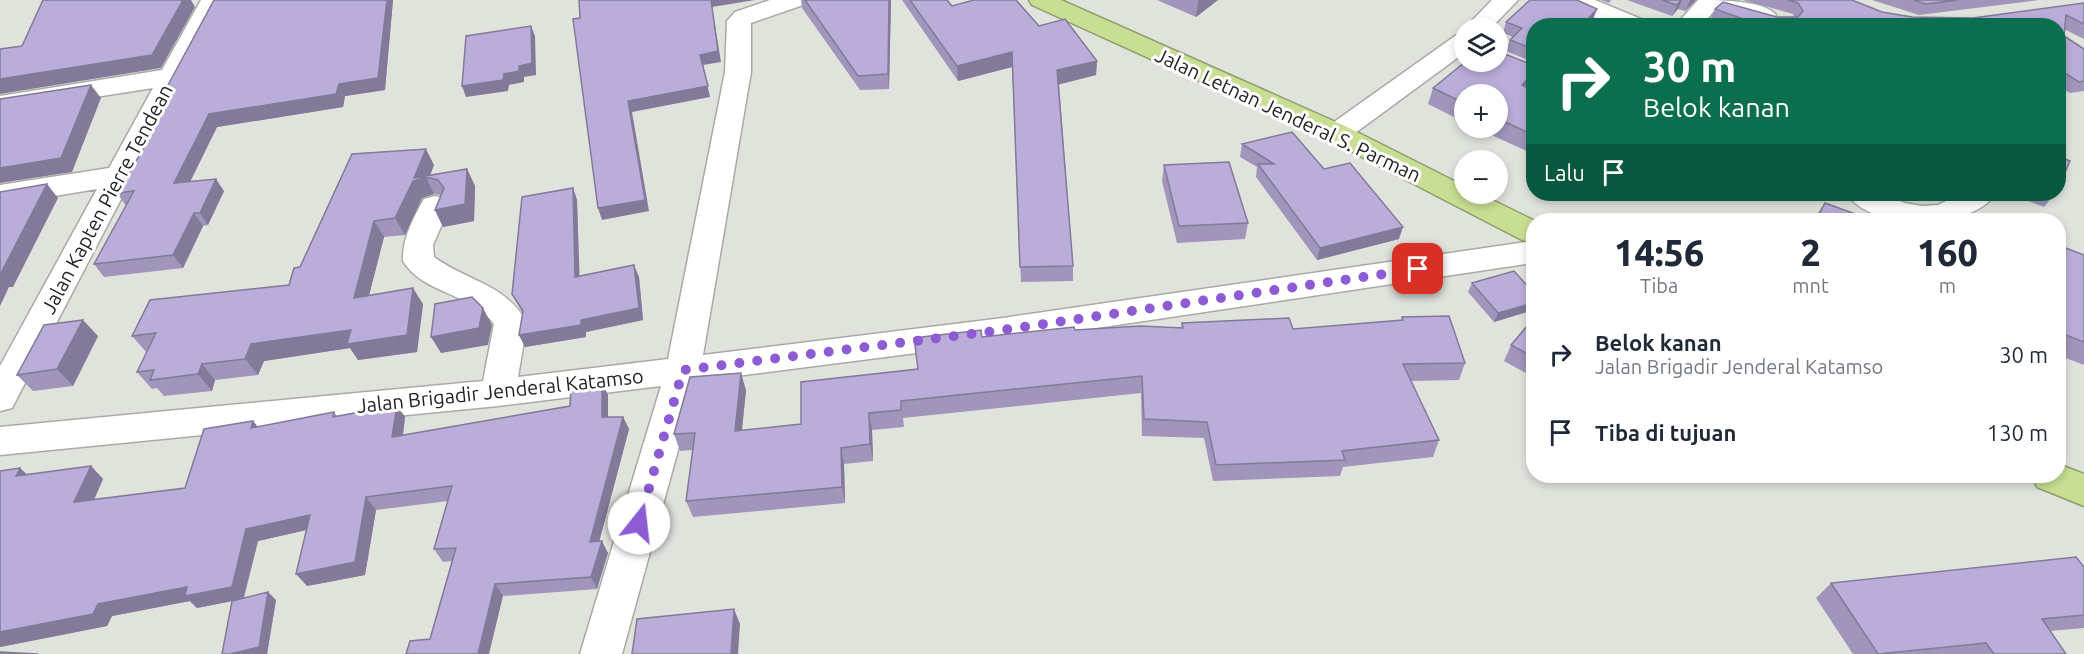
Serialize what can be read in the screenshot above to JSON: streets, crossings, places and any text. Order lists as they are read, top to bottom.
{
  "streets": {
    "highway": ["Jalan Letnan Jenderal S. Parman"],
    "street": ["Jalan Kapten Pierre Tendean", "Jalan Brigadir Jenderal Katamso"]
  },
  "page": {
    "map_buttons": ["+", "−"],
    "turn": ["30 m", "Belok kanan"],
    "then": "Lalu",
    "eta": [
      "14:56",
      "Tiba",
      "2",
      "mnt",
      "160",
      "m"
    ],
    "list": [
      {
        "name": "Belok kanan",
        "note": "Jalan Brigadir Jenderal Katamso",
        "value": "30 m"
      },
      {
        "name": "Tiba di tujuan",
        "value": "130 m"
      }
    ]
  }
}
